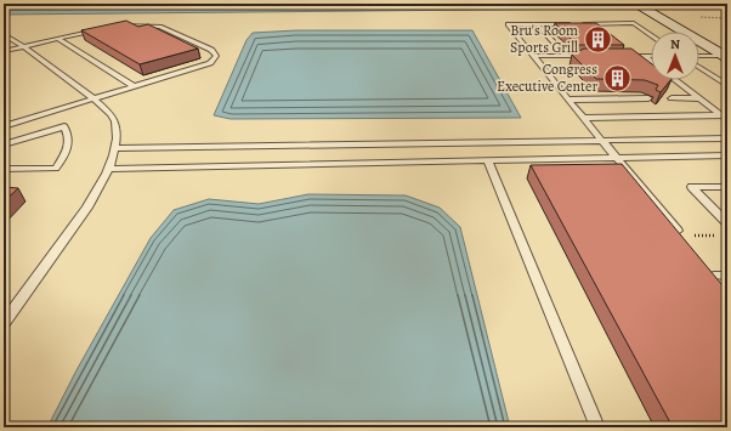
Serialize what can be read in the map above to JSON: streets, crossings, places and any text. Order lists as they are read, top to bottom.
{
  "places": {
    "building": ["Bru's Room Sports Grill", "Congress Executive Center"]
  },
  "north": "top"
}
